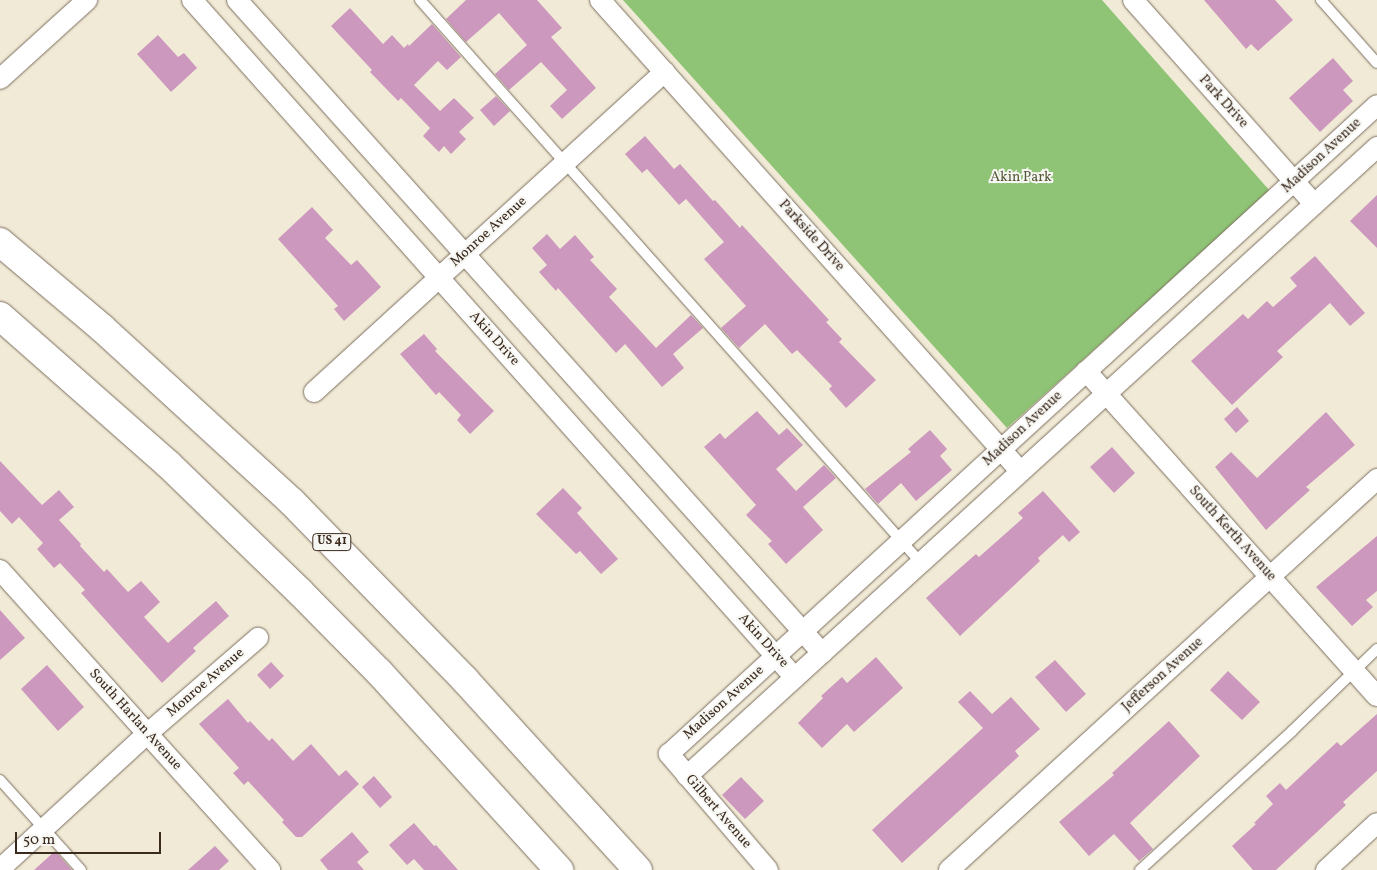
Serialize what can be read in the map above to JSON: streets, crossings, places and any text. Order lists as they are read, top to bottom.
{
  "streets": {
    "highway": ["US 41"],
    "street": [
      "Park Drive",
      "Madison Avenue",
      "Monroe Avenue",
      "Parkside Drive",
      "Akin Drive",
      "South Kerth Avenue",
      "Jefferson Avenue",
      "South Harlan Avenue",
      "Gilbert Avenue"
    ]
  },
  "crossings": [
    ["Park Drive", "Madison Avenue"],
    ["Madison Avenue", "Parkside Drive"],
    ["Madison Avenue", "Akin Drive"],
    ["Madison Avenue", "South Kerth Avenue"],
    ["Madison Avenue", "Gilbert Avenue"],
    ["Monroe Avenue", "Parkside Drive"],
    ["Monroe Avenue", "Akin Drive"],
    ["Monroe Avenue", "South Harlan Avenue"],
    ["South Kerth Avenue", "Jefferson Avenue"]
  ],
  "parks": ["Akin Park"],
  "scale_bar": "50 m"
}
